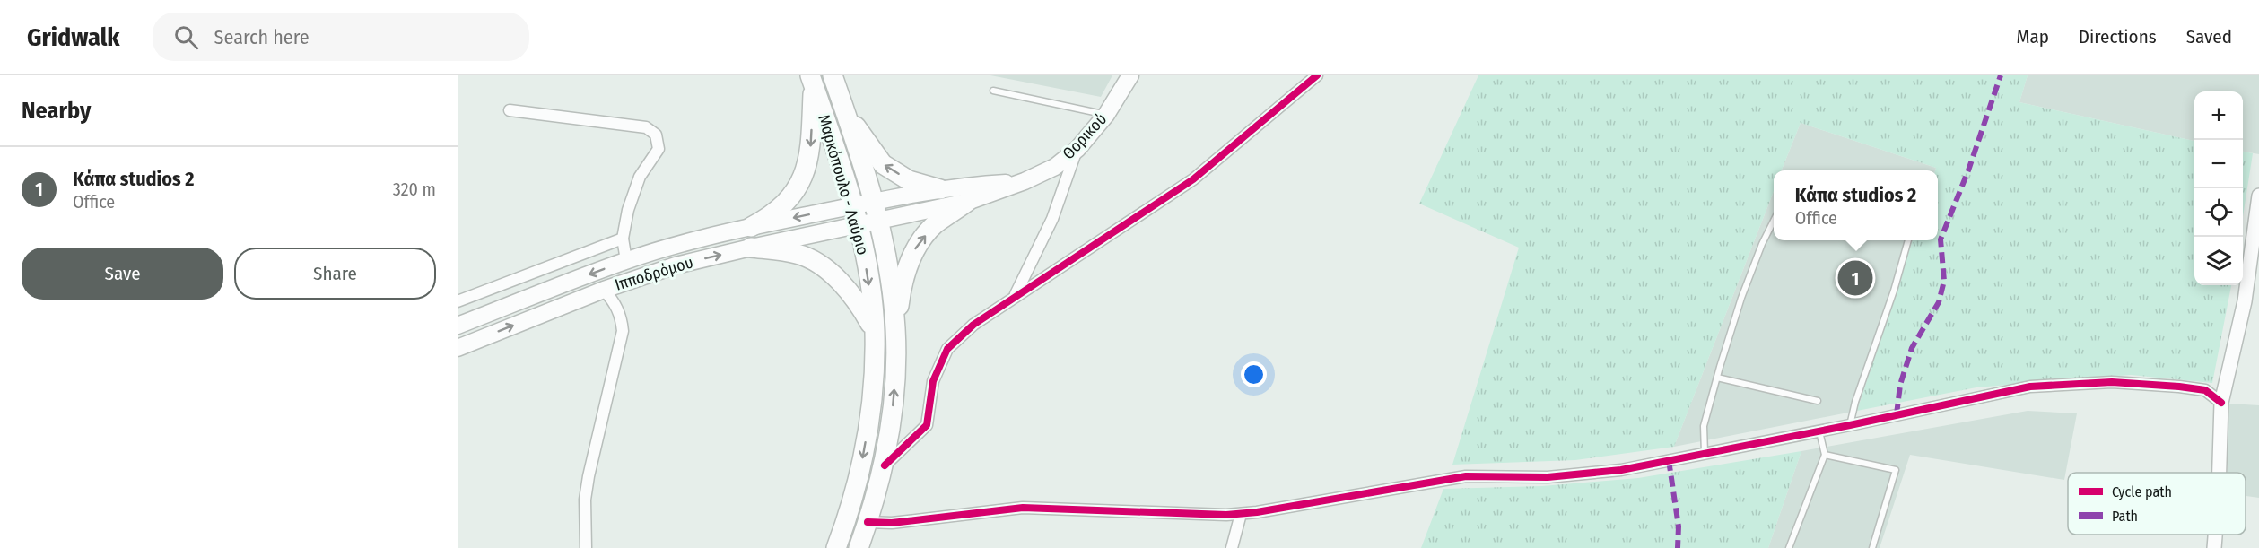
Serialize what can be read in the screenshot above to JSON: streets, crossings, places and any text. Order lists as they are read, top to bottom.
{
  "streets": {
    "highway": ["Μαρκόπουλο - Λαύριο"],
    "main road": ["Θορικού", "Ιπποδρόμου"]
  },
  "crossings": [
    ["Θορικού", "Μαρκόπουλο - Λαύριο"],
    ["Θορικού", "Ιπποδρόμου"],
    ["Μαρκόπουλο - Λαύριο", "Ιπποδρόμου"]
  ],
  "legend": ["Cycle path", "Path"],
  "page": {
    "header": "Gridwalk",
    "search": "Search here",
    "nav": ["Map", "Directions", "Saved"],
    "heading": "Nearby",
    "map_buttons": ["+", "−"],
    "list": [
      {
        "mark": "1",
        "name": "Κάπα studios 2",
        "note": "Office",
        "value": "320 m"
      }
    ],
    "popup": ["Κάπα studios 2", "Office"],
    "buttons": ["Save", "Share"],
    "pins": "1"
  }
}
